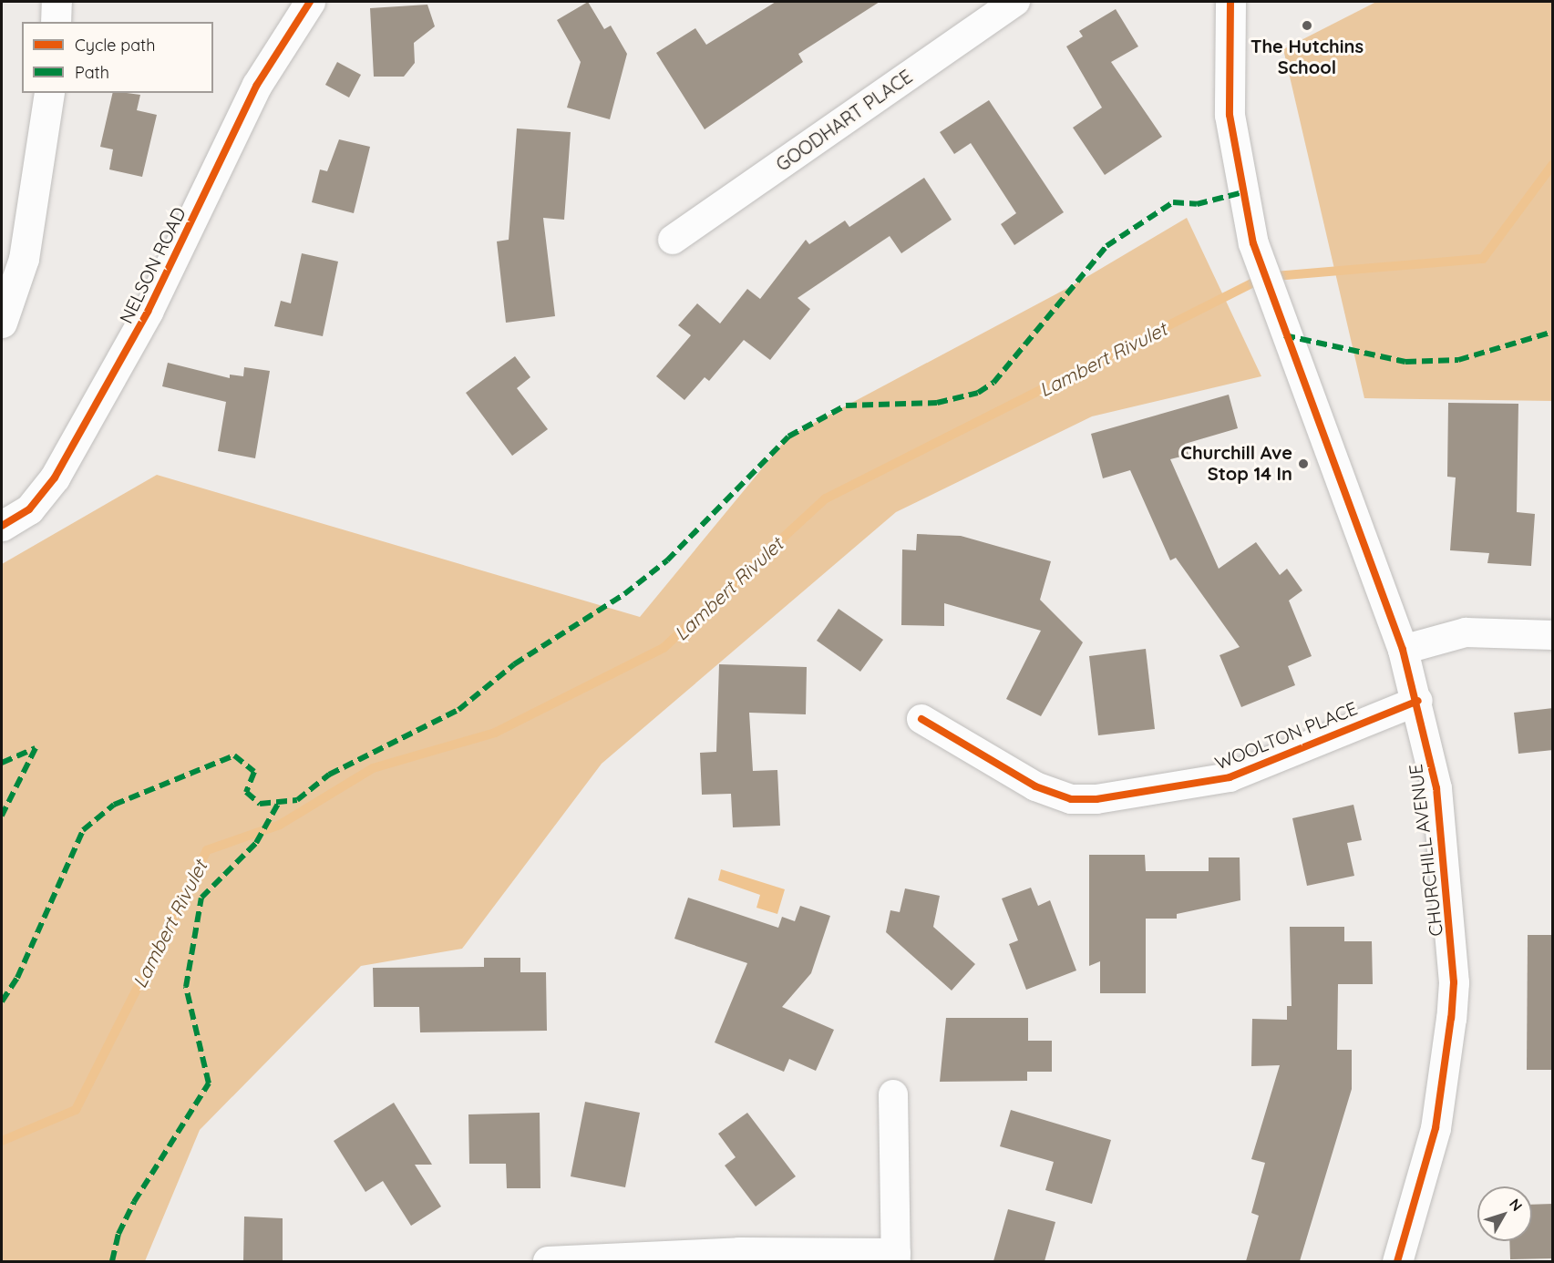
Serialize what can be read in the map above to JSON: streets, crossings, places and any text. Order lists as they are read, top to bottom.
{
  "streets": {
    "street": [
      "GOODHART PLACE",
      "NELSON ROAD",
      "WOOLTON PLACE",
      "CHURCHILL AVENUE"
    ]
  },
  "crossings": [
    ["WOOLTON PLACE", "CHURCHILL AVENUE"]
  ],
  "water": ["Lambert Rivulet"],
  "places": ["The Hutchins School", "Churchill Ave Stop 14 In"],
  "legend": ["Cycle path", "Path"],
  "north": "top right"
}
